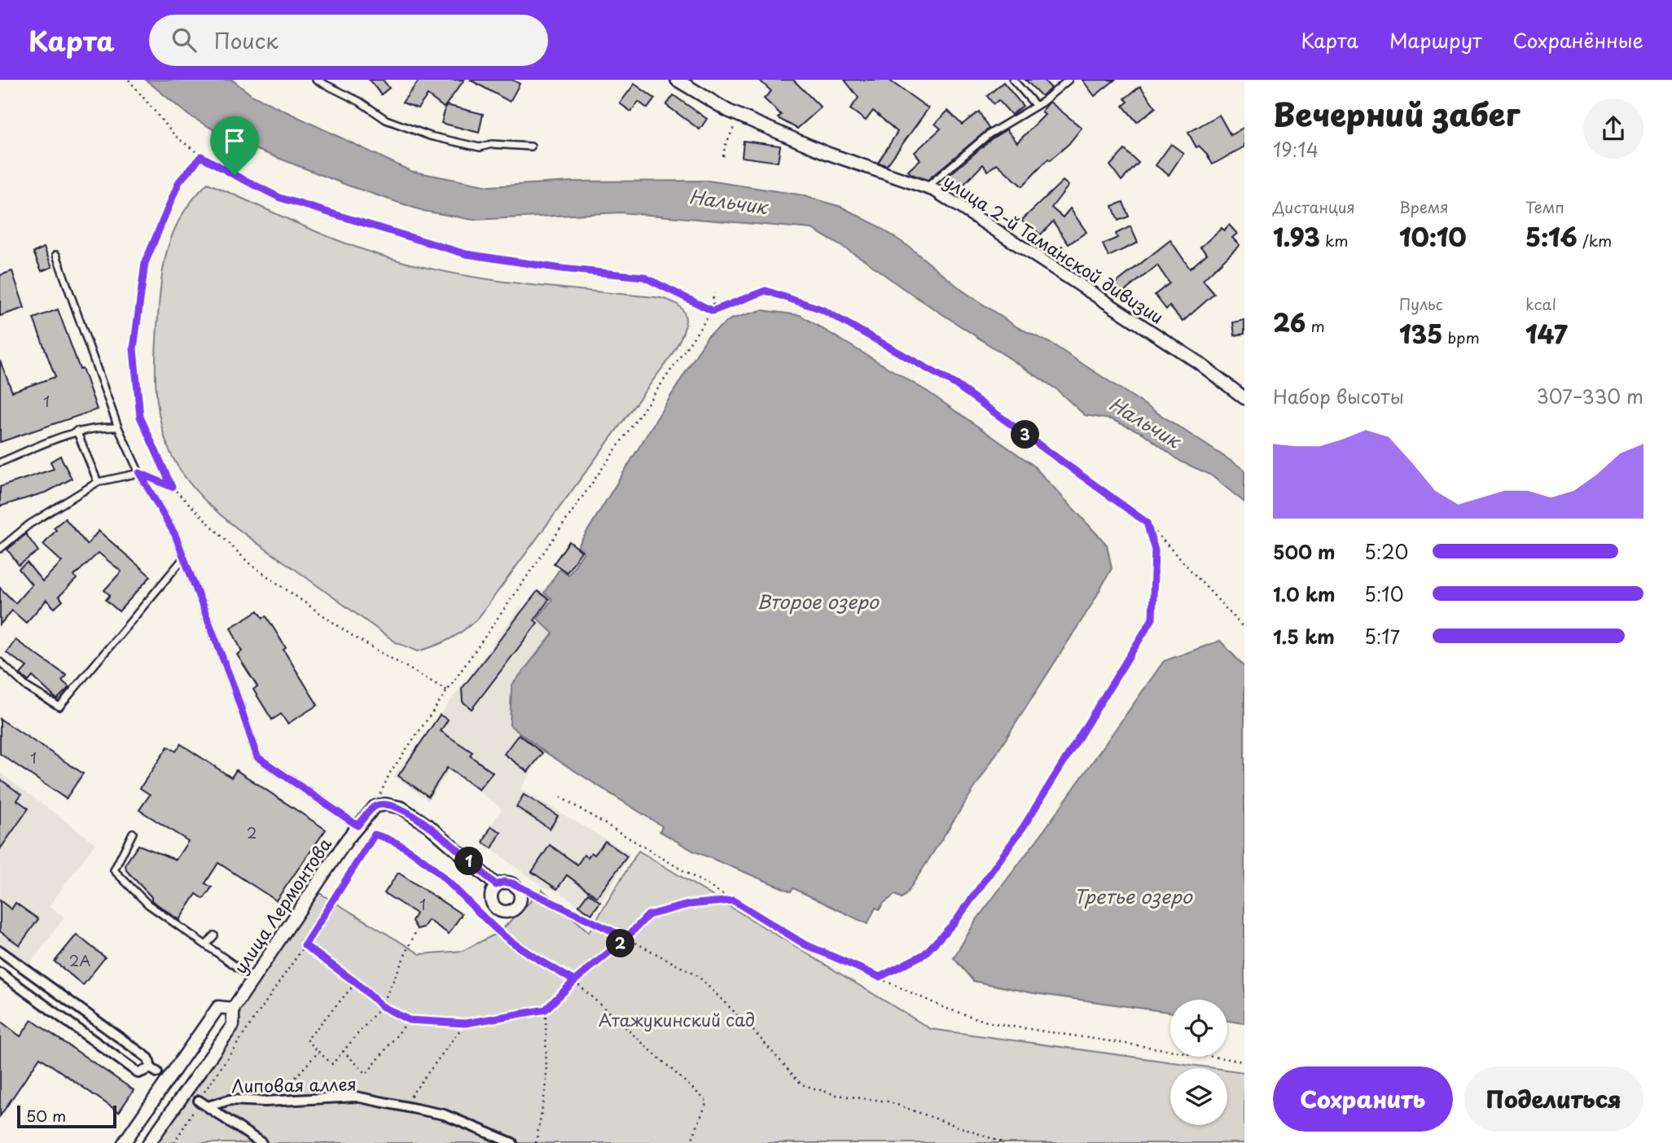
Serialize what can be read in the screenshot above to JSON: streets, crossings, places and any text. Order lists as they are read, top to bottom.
{
  "streets": {
    "street": ["улица 2-й Таманской дивизии", "улица Лермонтова", "Липовая аллея"]
  },
  "water": ["Нальчик", "Второе озеро", "Третье озеро"],
  "parks": ["Атажукинский сад"],
  "house_numbers": [
    "1",
    "1",
    "2",
    "1",
    "2А"
  ],
  "scale_bar": "50 m",
  "page": {
    "header": "Карта",
    "search": "Поиск",
    "nav": ["Карта", "Маршрут", "Сохранённые"],
    "heading": ["Вечерний забег", "19:14"],
    "stats": [
      ["Дистанция", "1.93 km"],
      ["Время", "10:10"],
      ["Темп", "5:16 /km"],
      ["26 m"],
      ["Пульс", "135 bpm"],
      ["kcal", "147"]
    ],
    "chart": ["Набор высоты", "307–330 m"],
    "pins": ["3", "1", "2"],
    "list": [
      {
        "name": "500 m",
        "note": "5:20"
      },
      {
        "name": "1.0 km",
        "note": "5:10"
      },
      {
        "name": "1.5 km",
        "note": "5:17"
      }
    ],
    "buttons": ["Сохранить", "Поделиться"],
    "scale": "50 m"
  }
}
